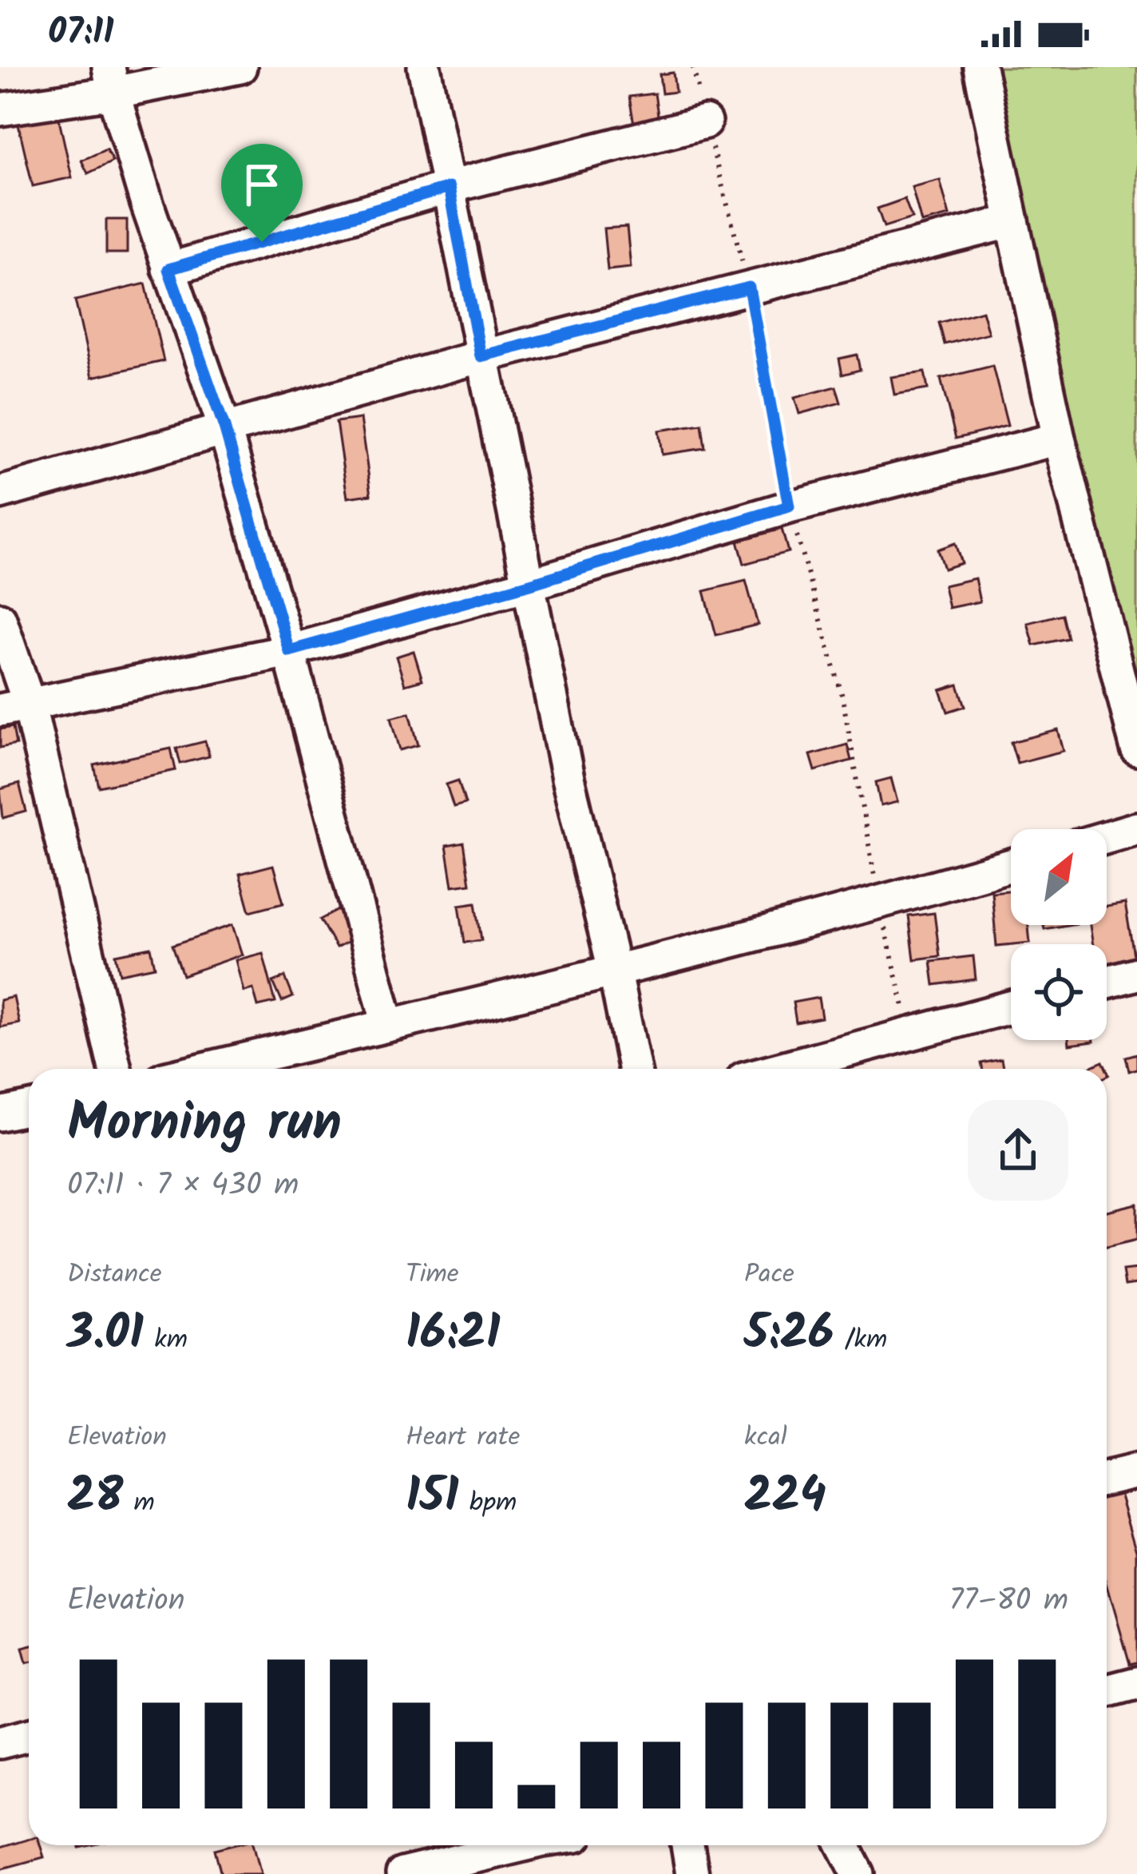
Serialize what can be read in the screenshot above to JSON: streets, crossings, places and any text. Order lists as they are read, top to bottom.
{
  "north": "top right",
  "page": {
    "status": "07:11",
    "heading": ["Morning run", "07:11 · 7 × 430 m"],
    "stats": [
      ["Distance", "3.01 km"],
      ["Time", "16:21"],
      ["Pace", "5:26 /km"],
      ["Elevation", "28 m"],
      ["Heart rate", "151 bpm"],
      ["kcal", "224"]
    ],
    "chart": ["Elevation", "77–80 m"]
  }
}
